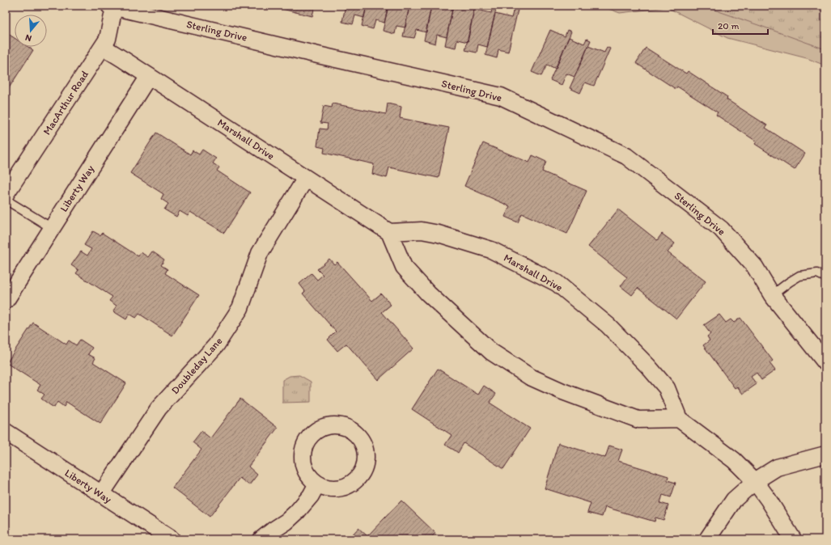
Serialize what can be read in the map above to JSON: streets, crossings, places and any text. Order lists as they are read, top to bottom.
{
  "streets": {
    "street": [
      "Sterling Drive",
      "MacArthur Road",
      "Marshall Drive",
      "Liberty Way",
      "Doubleday Lane"
    ]
  },
  "crossings": [
    ["Sterling Drive", "MacArthur Road"],
    ["MacArthur Road", "Marshall Drive"],
    ["Marshall Drive", "Liberty Way"],
    ["Marshall Drive", "Doubleday Lane"],
    ["Liberty Way", "Doubleday Lane"]
  ],
  "scale_bar": "20 m",
  "north": "bottom"
}
